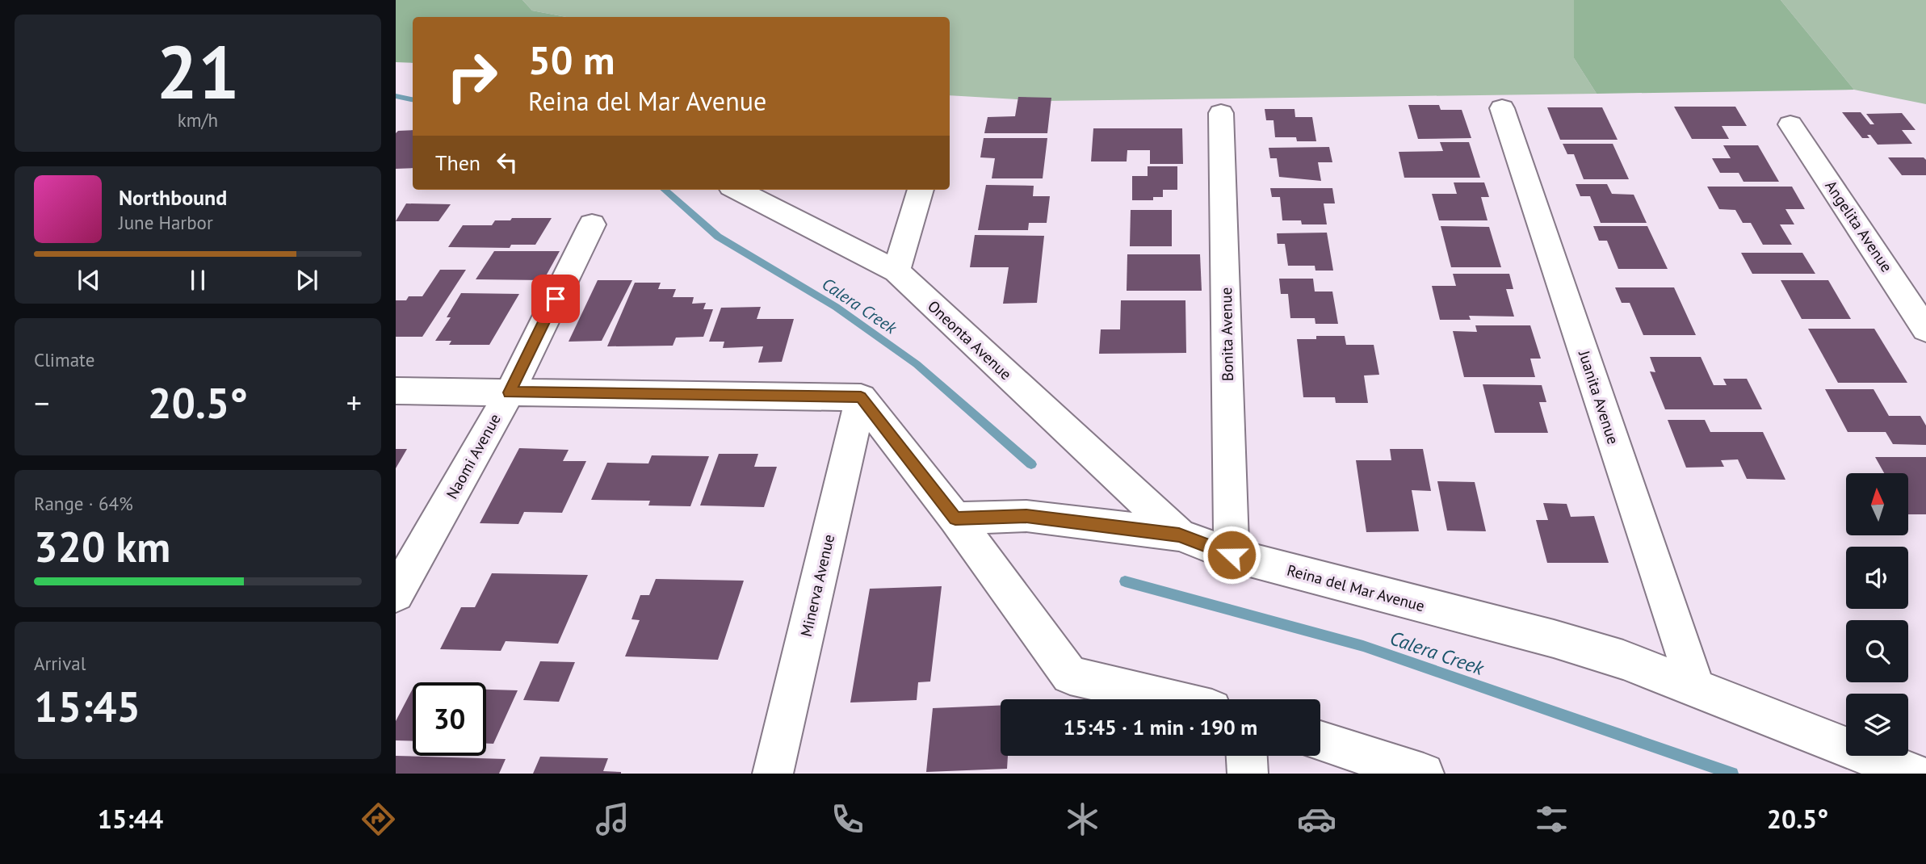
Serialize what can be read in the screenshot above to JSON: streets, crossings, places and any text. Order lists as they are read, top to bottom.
{
  "streets": {
    "street": [
      "Angelita Avenue",
      "Bonita Avenue",
      "Oneonta Avenue",
      "Juanita Avenue",
      "Naomi Avenue",
      "Minerva Avenue",
      "Reina del Mar Avenue"
    ]
  },
  "crossings": [
    ["Bonita Avenue", "Reina del Mar Avenue"],
    ["Oneonta Avenue", "Reina del Mar Avenue"],
    ["Juanita Avenue", "Reina del Mar Avenue"]
  ],
  "water": ["Calera Creek"],
  "north": "top",
  "page": {
    "tile": [
      ["21", "km/h"],
      "Climate",
      ["Range · 64%", "320 km"],
      ["Arrival", "15:45"]
    ],
    "turn": ["50 m", "Reina del Mar Avenue"],
    "then": "Then",
    "song": ["Northbound", "June Harbor"],
    "heat": ["−", "20.5°", "+"],
    "limit": "30",
    "trip": "15:45 · 1 min · 190 m",
    "tabs": ["15:44", "20.5°"]
  }
}
